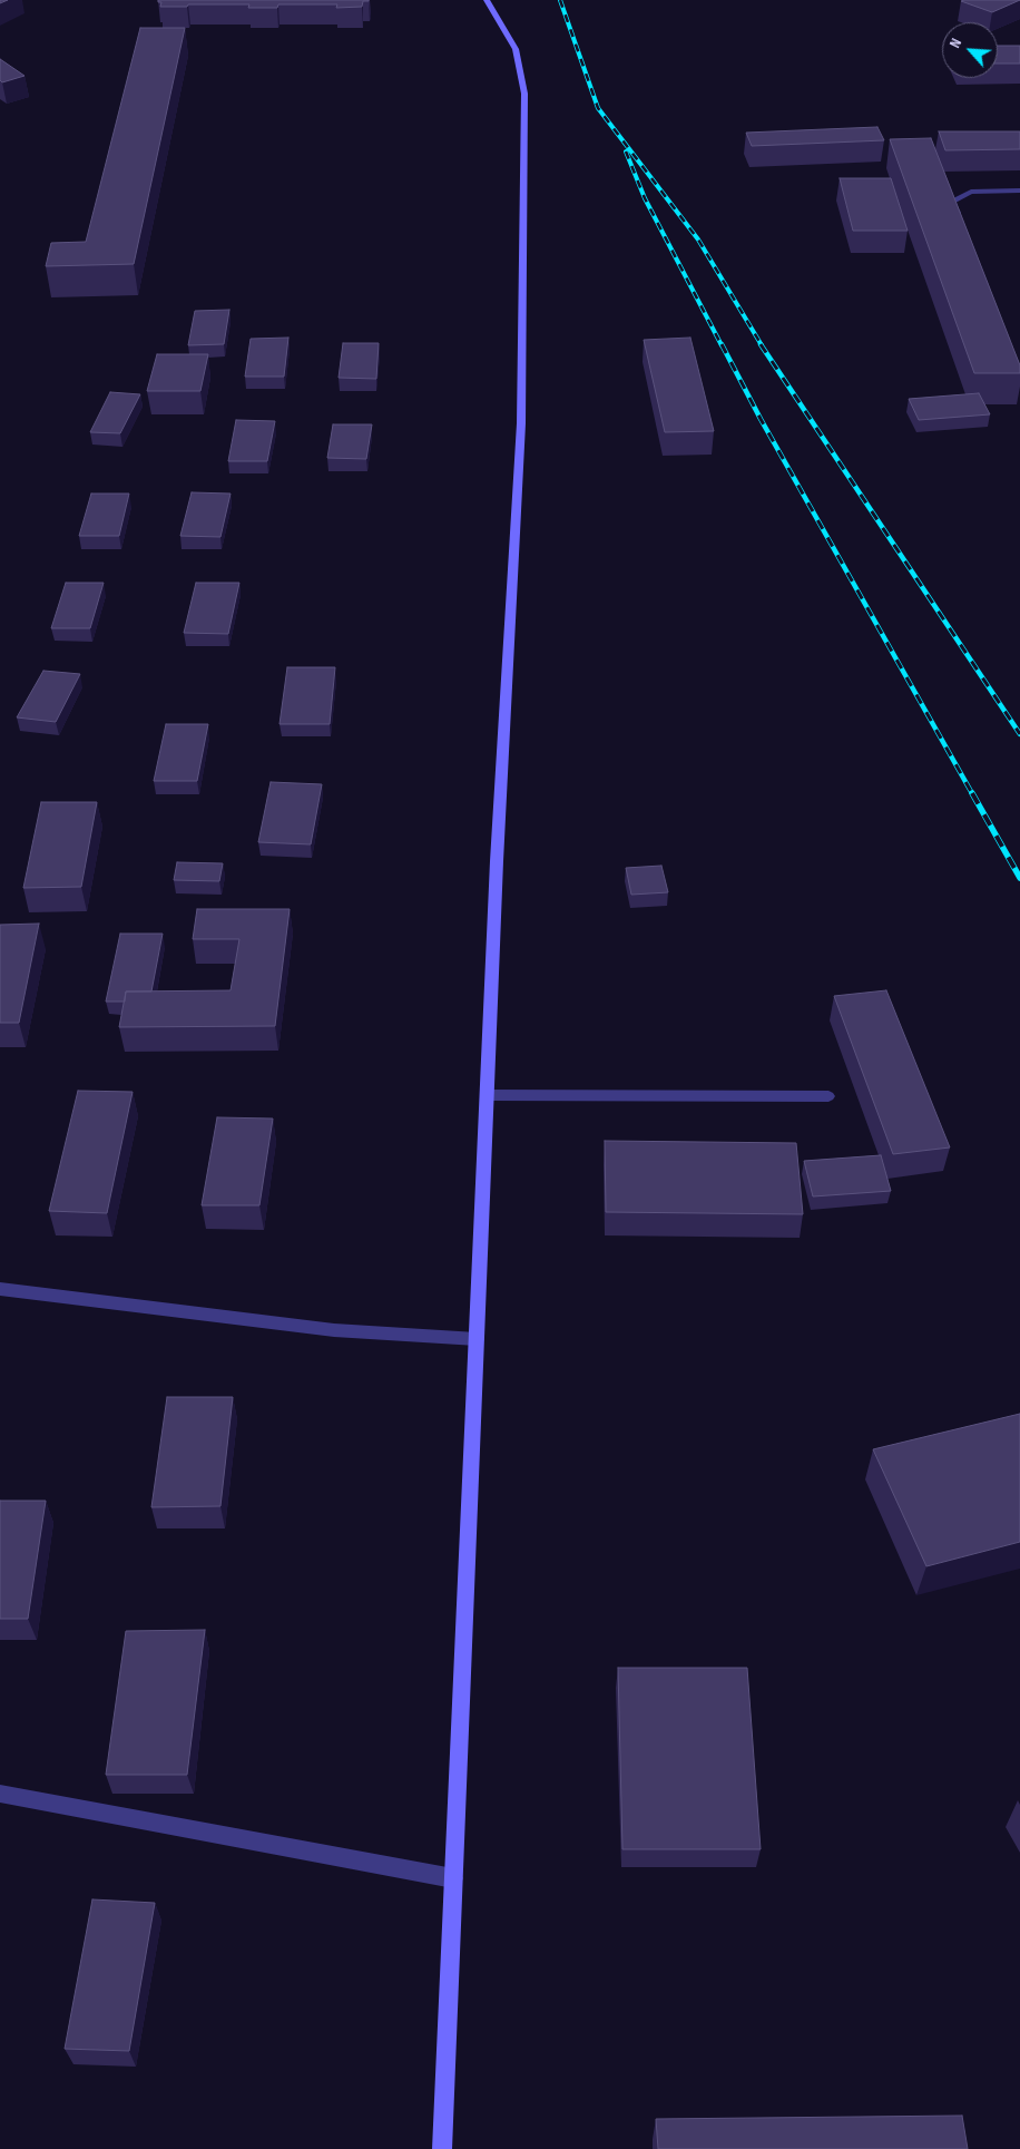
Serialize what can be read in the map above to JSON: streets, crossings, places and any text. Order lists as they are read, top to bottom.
{
  "north": "top left"
}
